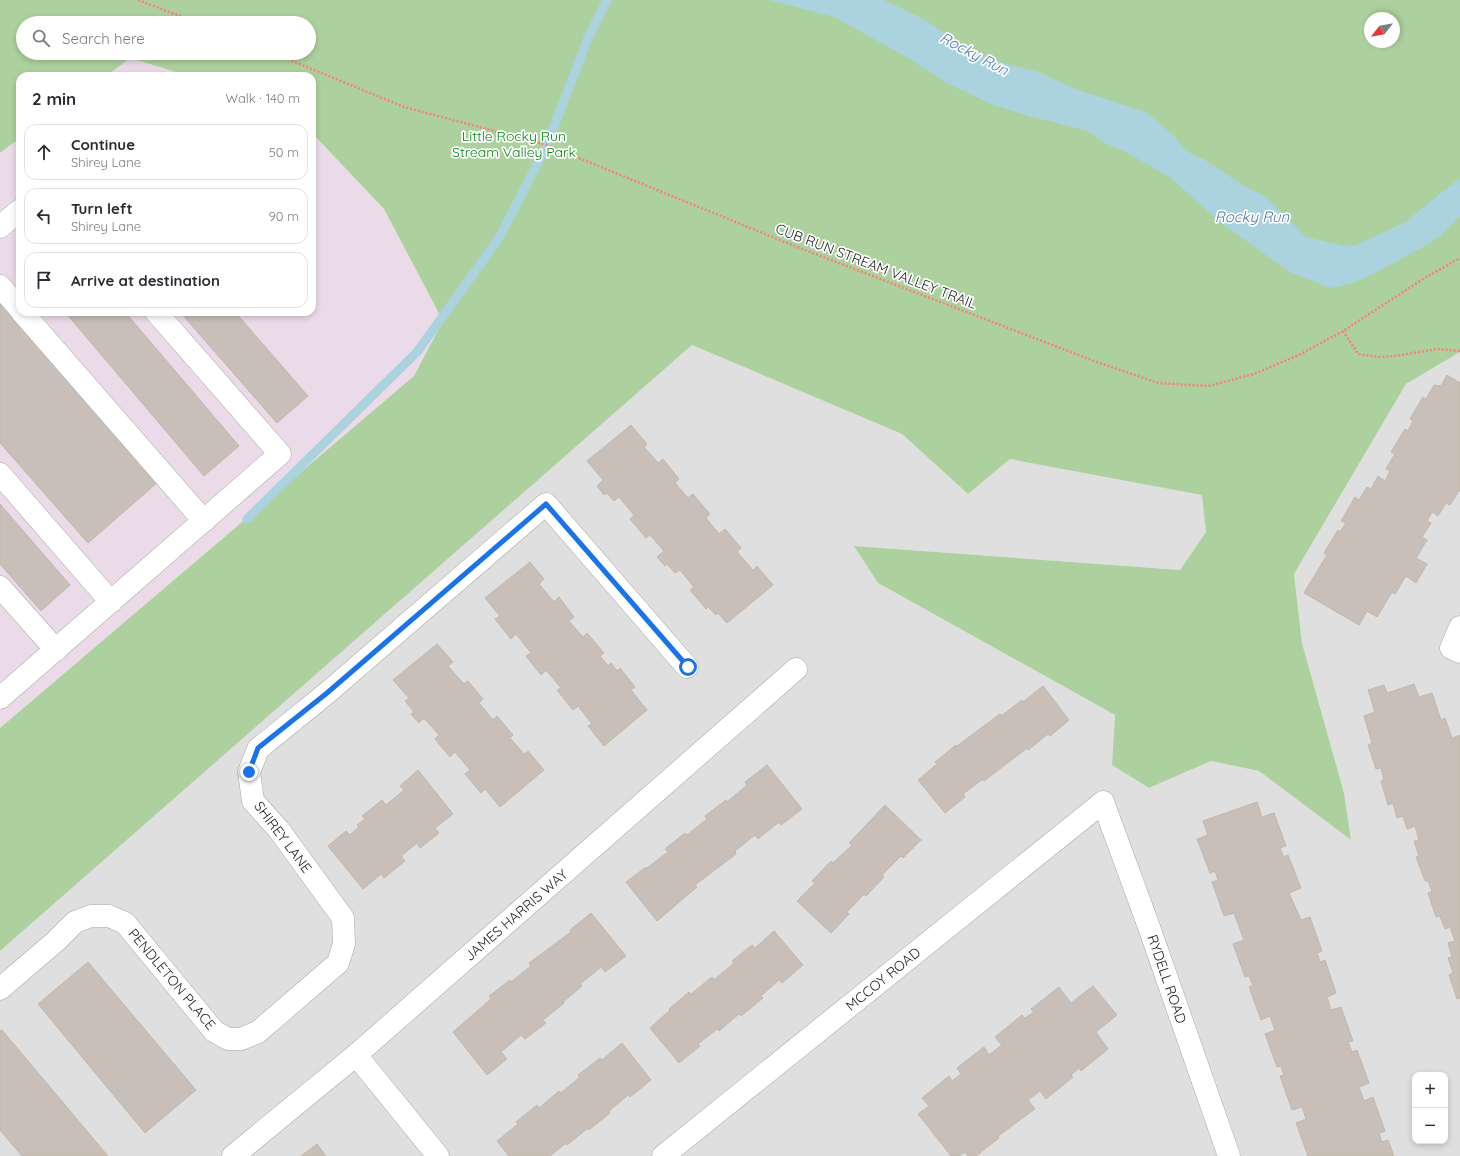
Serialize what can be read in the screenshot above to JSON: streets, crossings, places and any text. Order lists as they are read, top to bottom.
{
  "streets": {
    "street": [
      "SHIREY LANE",
      "JAMES HARRIS WAY",
      "PENDLETON PLACE",
      "MCCOY ROAD",
      "RYDELL ROAD"
    ],
    "path": ["CUB RUN STREAM VALLEY TRAIL"]
  },
  "crossings": [
    ["SHIREY LANE", "PENDLETON PLACE"],
    ["MCCOY ROAD", "RYDELL ROAD"]
  ],
  "water": ["Rocky Run"],
  "parks": ["Little Rocky Run Stream Valley Park"],
  "north": "bottom left",
  "page": {
    "search": "Search here",
    "heading": ["2 min", "Walk · 140 m"],
    "list": [
      ["Continue", "Shirey Lane", "50 m"],
      ["Turn left", "Shirey Lane", "90 m"],
      "Arrive at destination"
    ],
    "map_buttons": ["+", "−"]
  }
}
